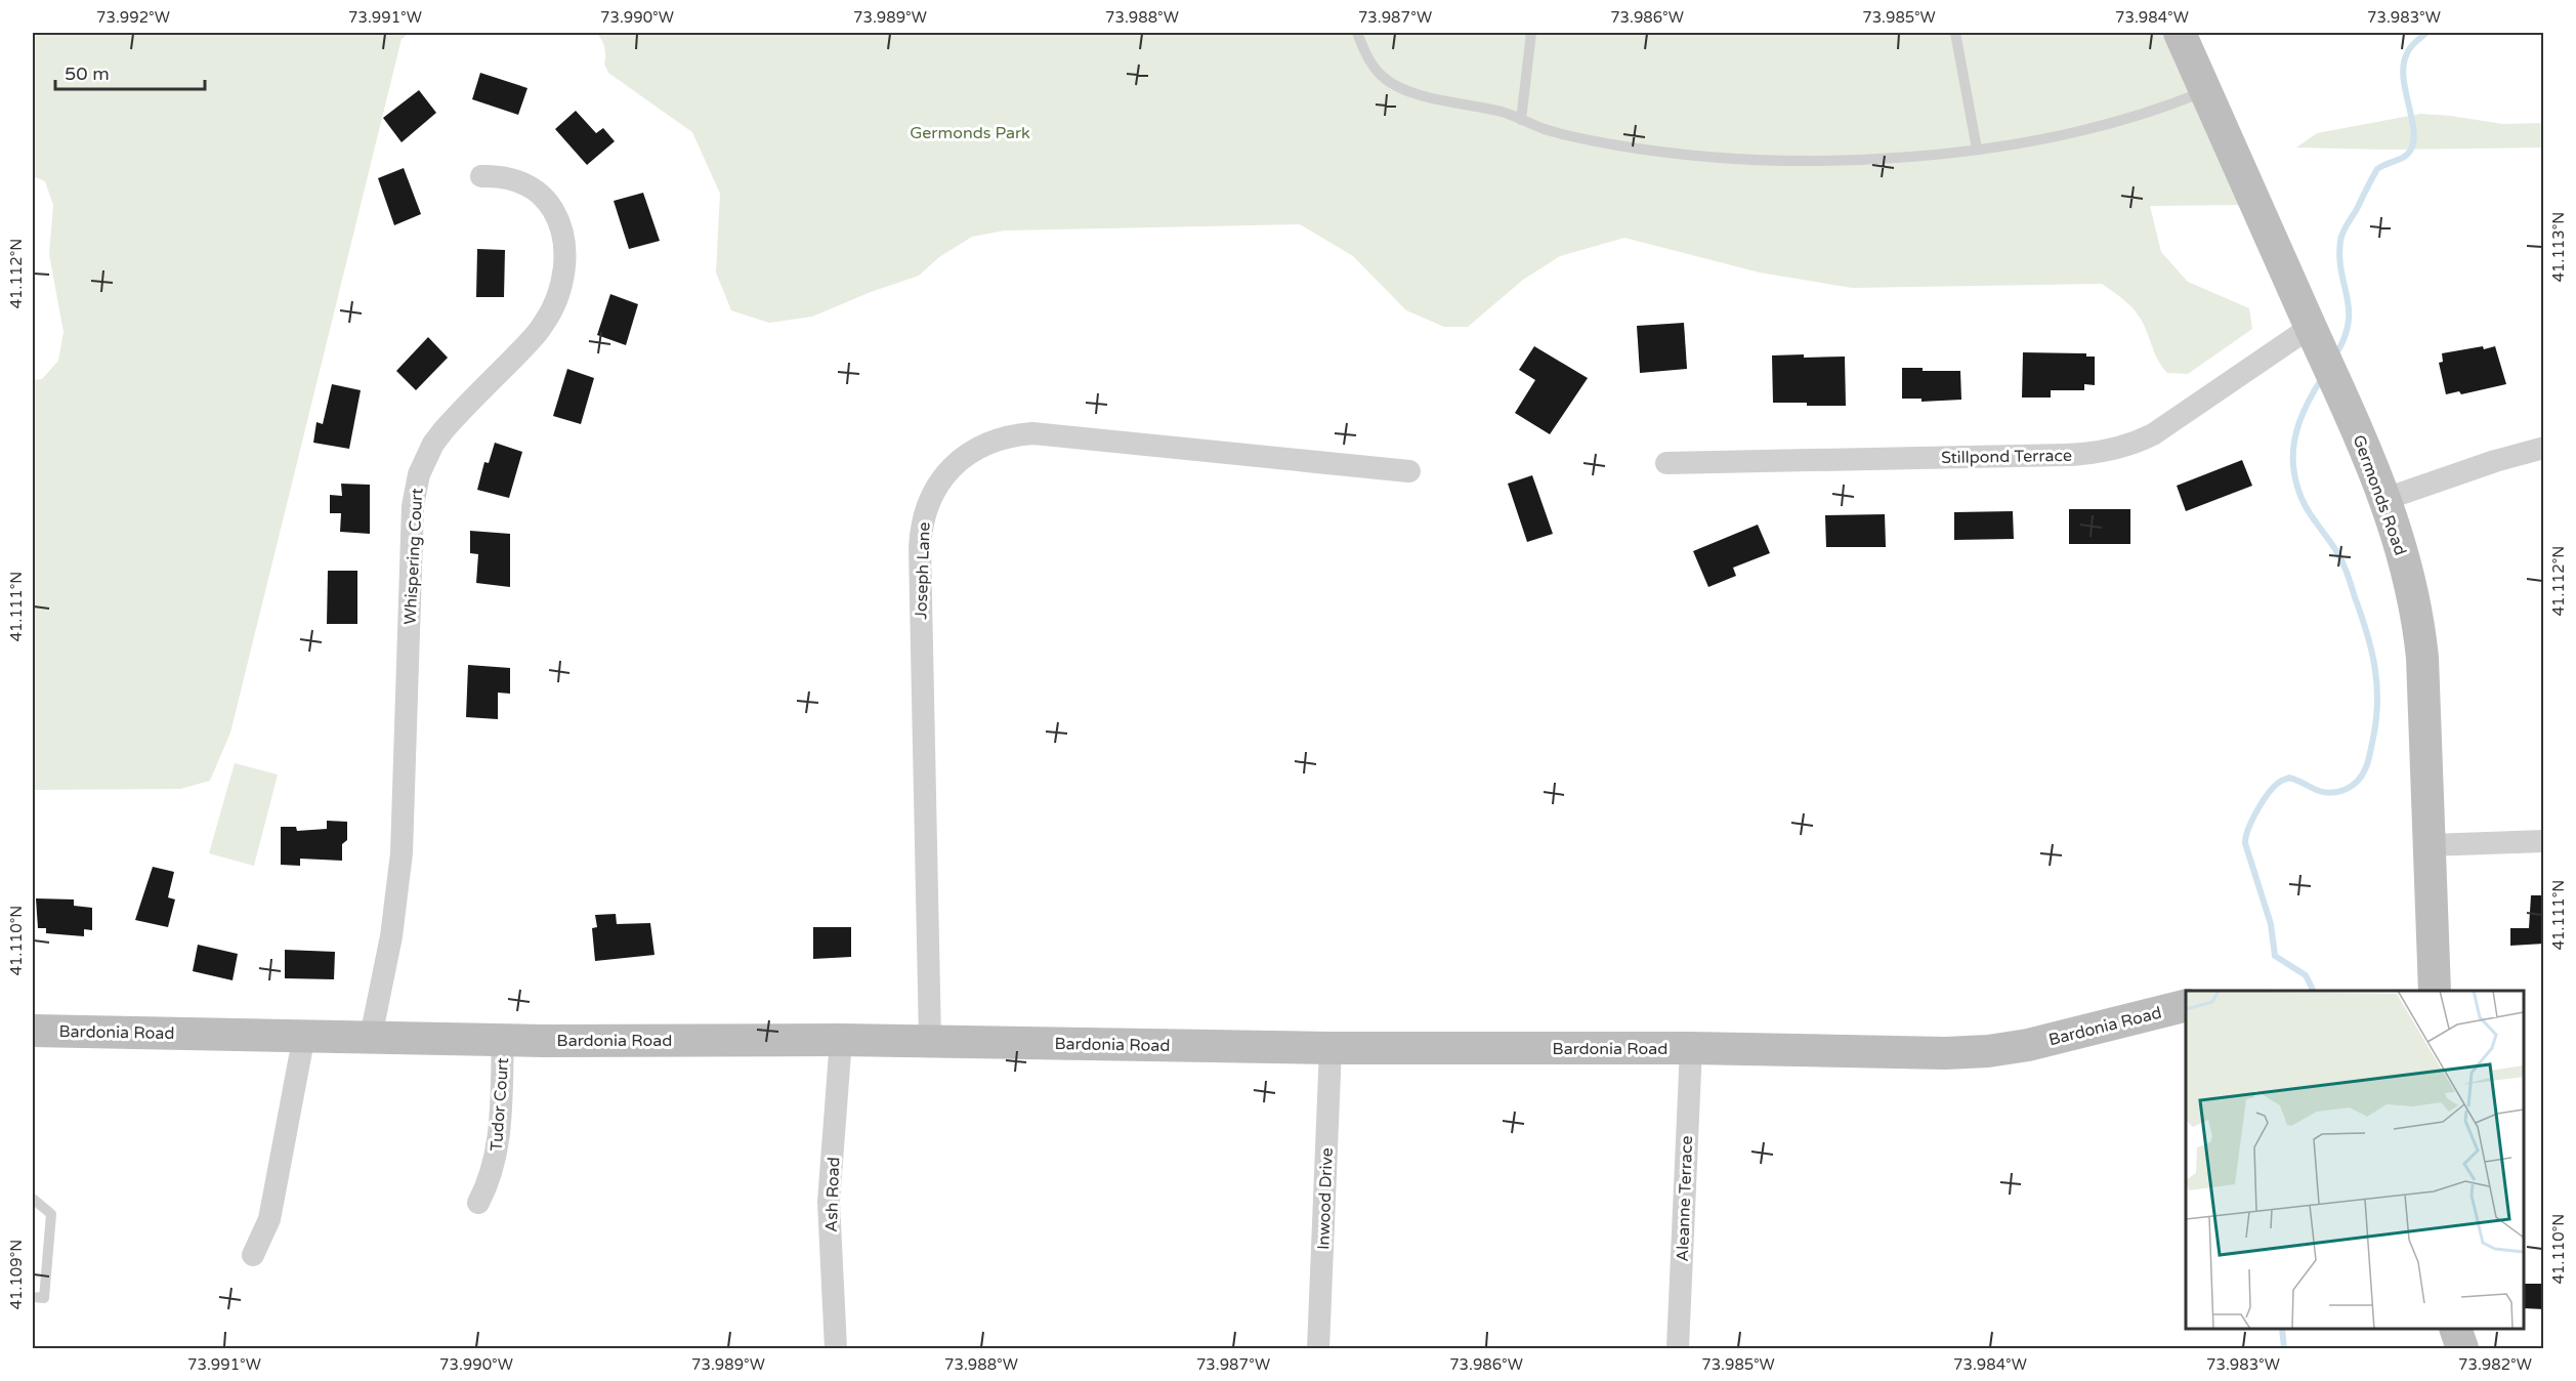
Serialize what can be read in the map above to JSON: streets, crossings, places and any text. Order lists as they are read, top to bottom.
{
  "streets": {
    "street": [
      "Stillpond Terrace",
      "Germonds Road",
      "Whispering Court",
      "Joseph Lane",
      "Bardonia Road",
      "Tudor Court",
      "Ash Road",
      "Inwood Drive",
      "Aleanne Terrace"
    ]
  },
  "crossings": [
    ["Stillpond Terrace", "Germonds Road"],
    ["Whispering Court", "Bardonia Road"],
    ["Joseph Lane", "Bardonia Road"],
    ["Bardonia Road", "Tudor Court"],
    ["Bardonia Road", "Ash Road"],
    ["Bardonia Road", "Inwood Drive"],
    ["Bardonia Road", "Aleanne Terrace"]
  ],
  "parks": ["Germonds Park"],
  "scale_bar": "50 m",
  "coordinates": [
    "73.992°W",
    "73.991°W",
    "73.990°W",
    "73.989°W",
    "73.988°W",
    "73.987°W",
    "73.986°W",
    "73.985°W",
    "73.984°W",
    "73.983°W",
    "41.113°N",
    "41.112°N",
    "41.111°N",
    "41.110°N",
    "41.109°N",
    "73.982°W"
  ]
}
